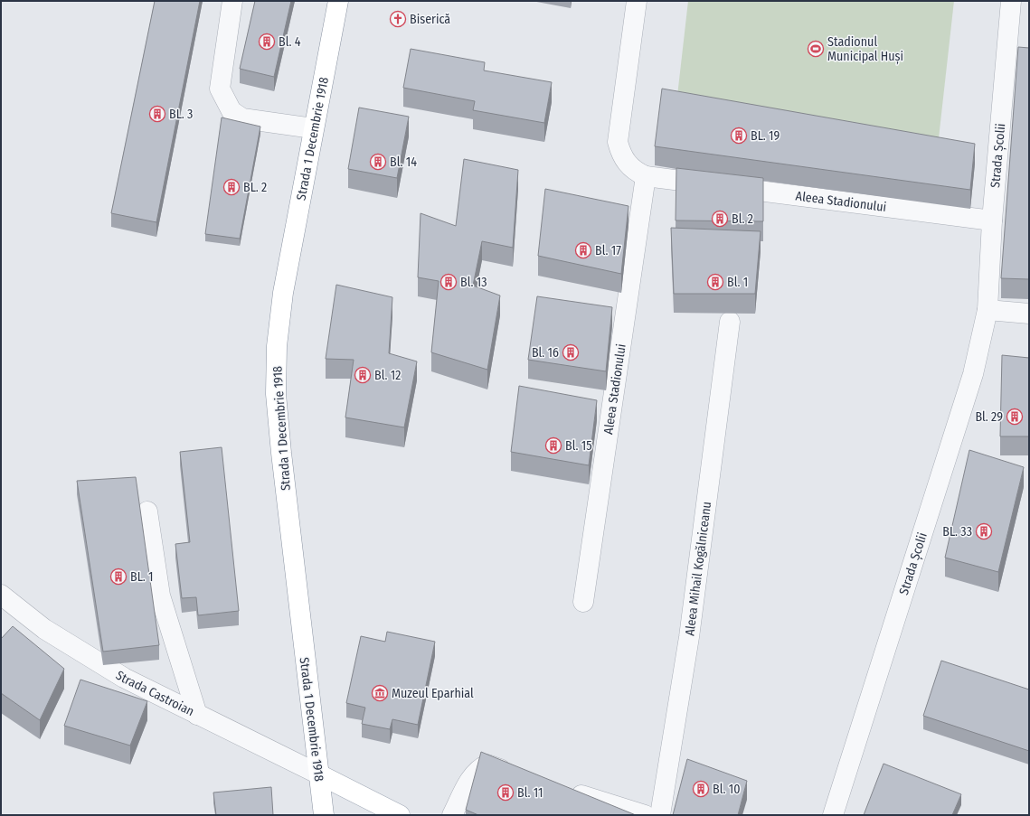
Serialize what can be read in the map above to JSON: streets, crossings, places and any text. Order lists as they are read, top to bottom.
{
  "streets": {
    "main road": ["Strada 1 Decembrie 1918"],
    "street": [
      "Strada Școlii",
      "Aleea Stadionului",
      "Aleea Mihail Kogălniceanu",
      "Strada Castroian"
    ]
  },
  "crossings": [
    ["Strada 1 Decembrie 1918", "Strada Castroian"],
    ["Strada Școlii", "Aleea Stadionului"]
  ],
  "places": {
    "church": ["Biserică"],
    "building": [
      "Bl. 4",
      "BL. 3",
      "BL. 19",
      "Bl. 14",
      "BL. 2",
      "Bl. 2",
      "Bl. 17",
      "Bl. 13",
      "Bl. 1",
      "Bl. 16",
      "Bl. 12",
      "Bl. 29",
      "Bl. 15",
      "BL. 33",
      "BL. 1",
      "Bl. 10",
      "Bl. 11"
    ],
    "sports": ["Stadionul Municipal Huși"],
    "museum": ["Muzeul Eparhial"]
  }
}
